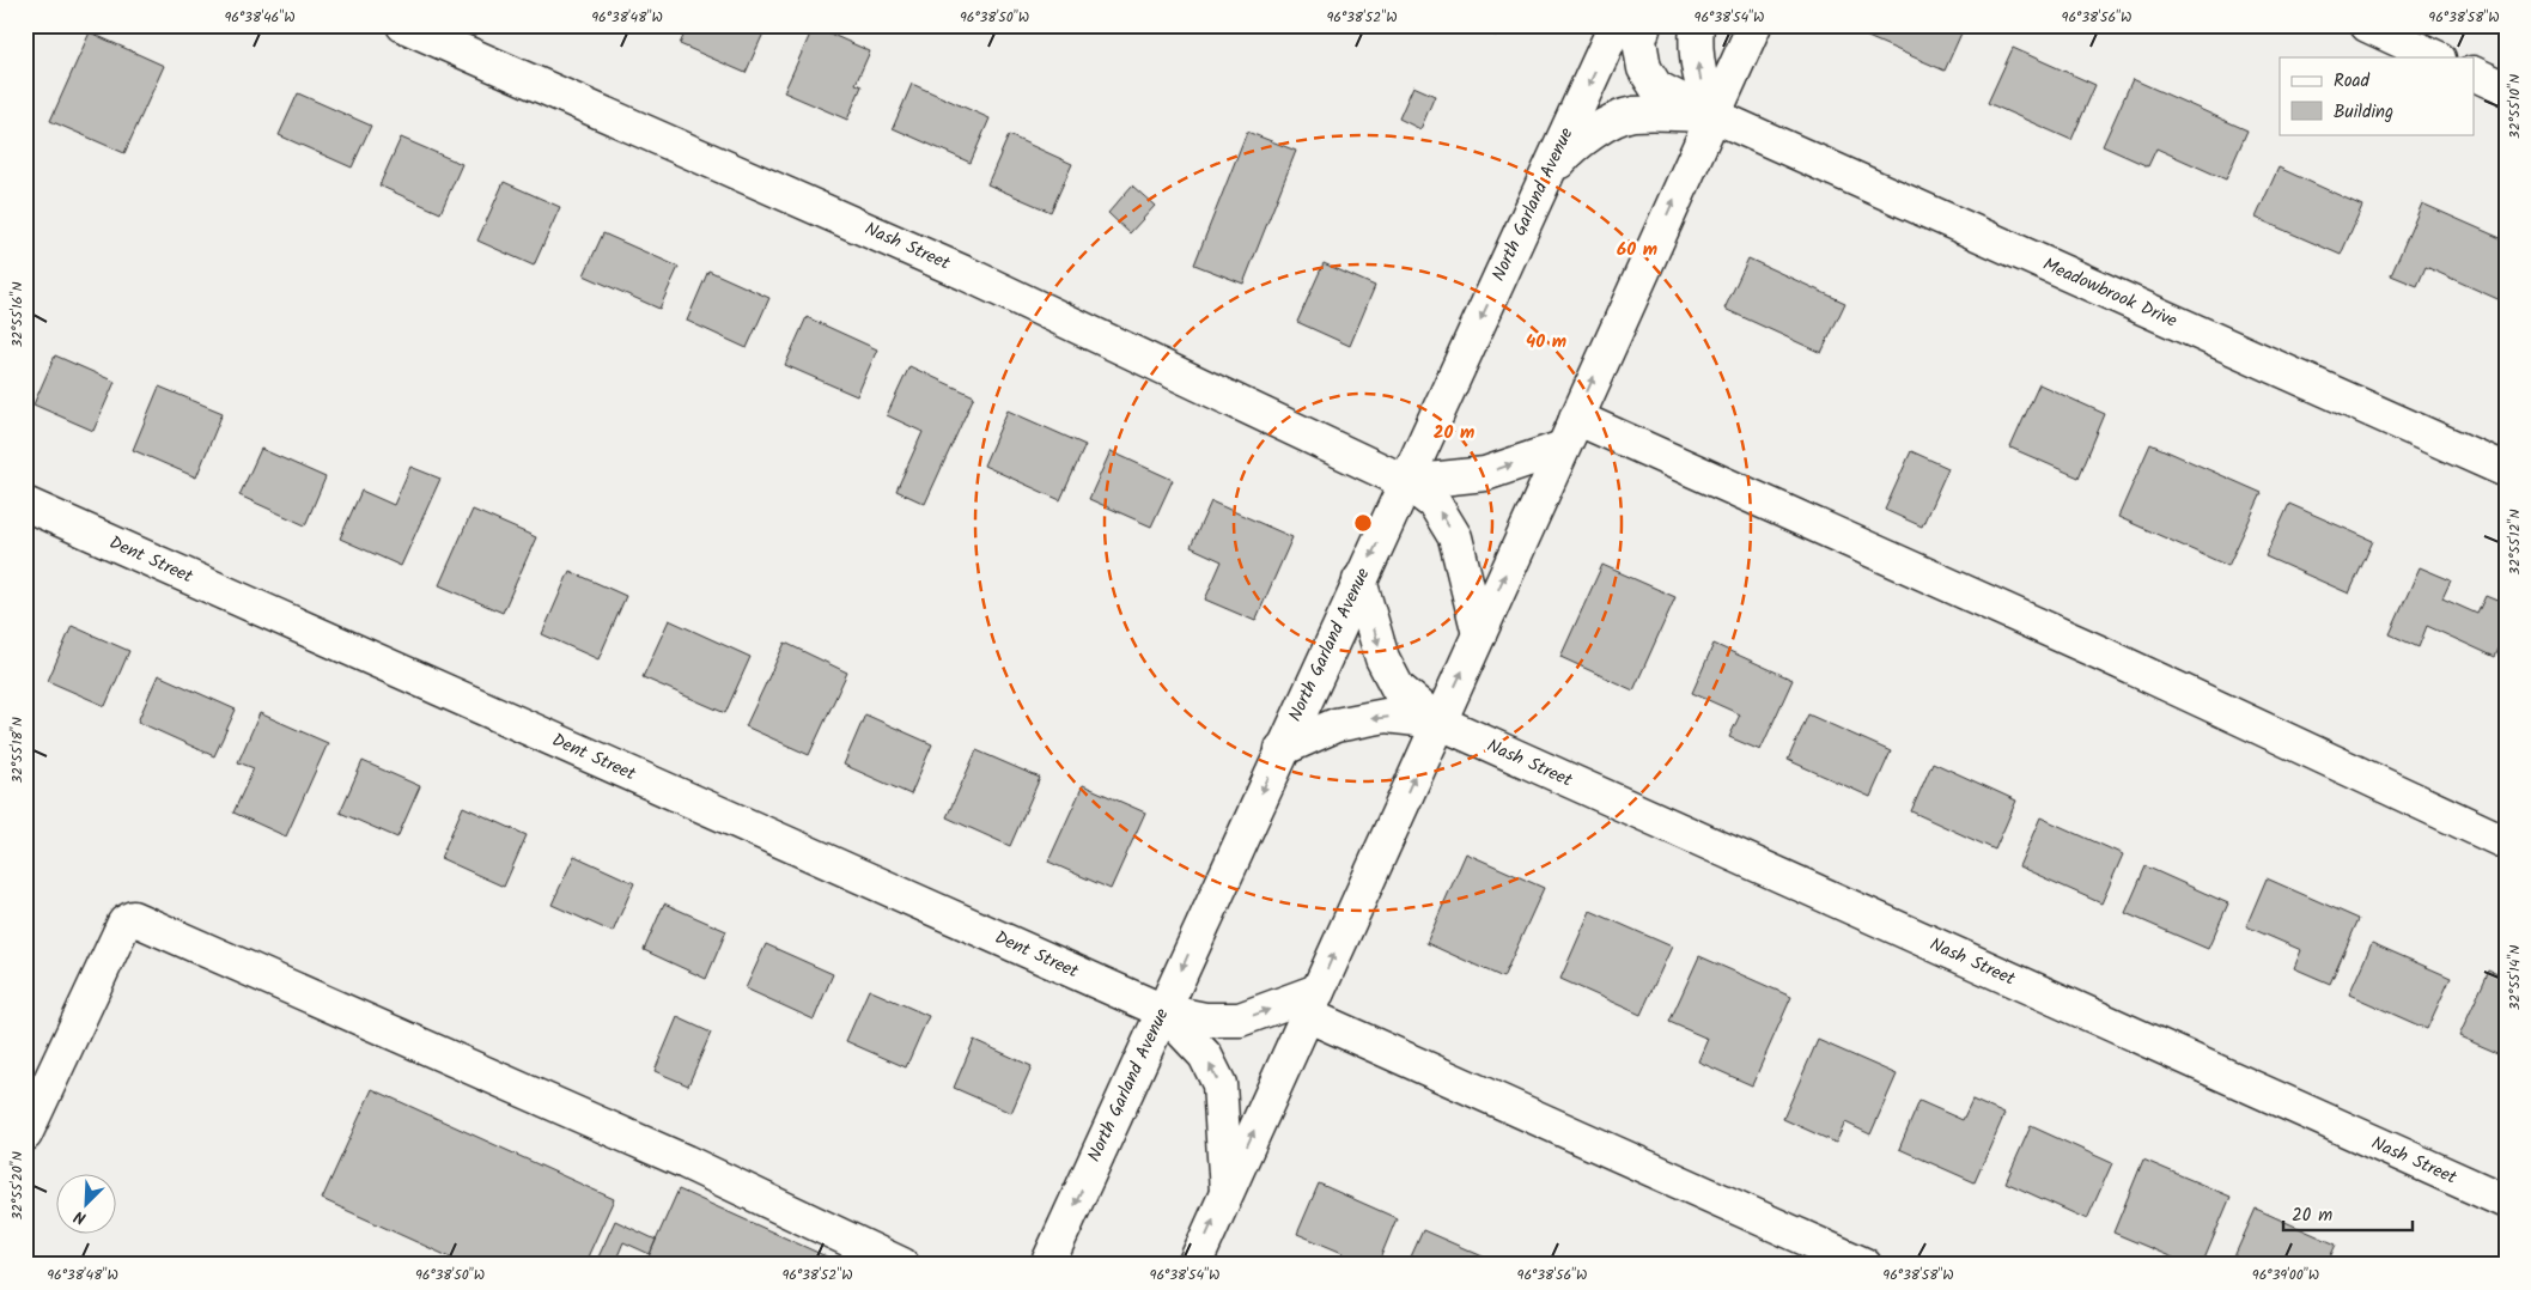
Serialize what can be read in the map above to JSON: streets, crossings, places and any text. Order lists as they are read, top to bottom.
{
  "streets": {
    "street": [
      "North Garland Avenue",
      "Nash Street",
      "Meadowbrook Drive",
      "Dent Street"
    ]
  },
  "crossings": [
    ["North Garland Avenue", "Nash Street"],
    ["North Garland Avenue", "Dent Street"]
  ],
  "legend": ["Road", "Building"],
  "scale_bar": "20 m",
  "north": "bottom left",
  "coordinates": [
    "96°38'46\"W",
    "96°38'48\"W",
    "96°38'50\"W",
    "96°38'52\"W",
    "96°38'54\"W",
    "96°38'56\"W",
    "96°38'58\"W",
    "32°55'10\"N",
    "32°55'16\"N",
    "32°55'12\"N",
    "32°55'18\"N",
    "32°55'14\"N",
    "32°55'20\"N",
    "96°39'00\"W"
  ],
  "rings": ["60 m", "40 m", "20 m"]
}
